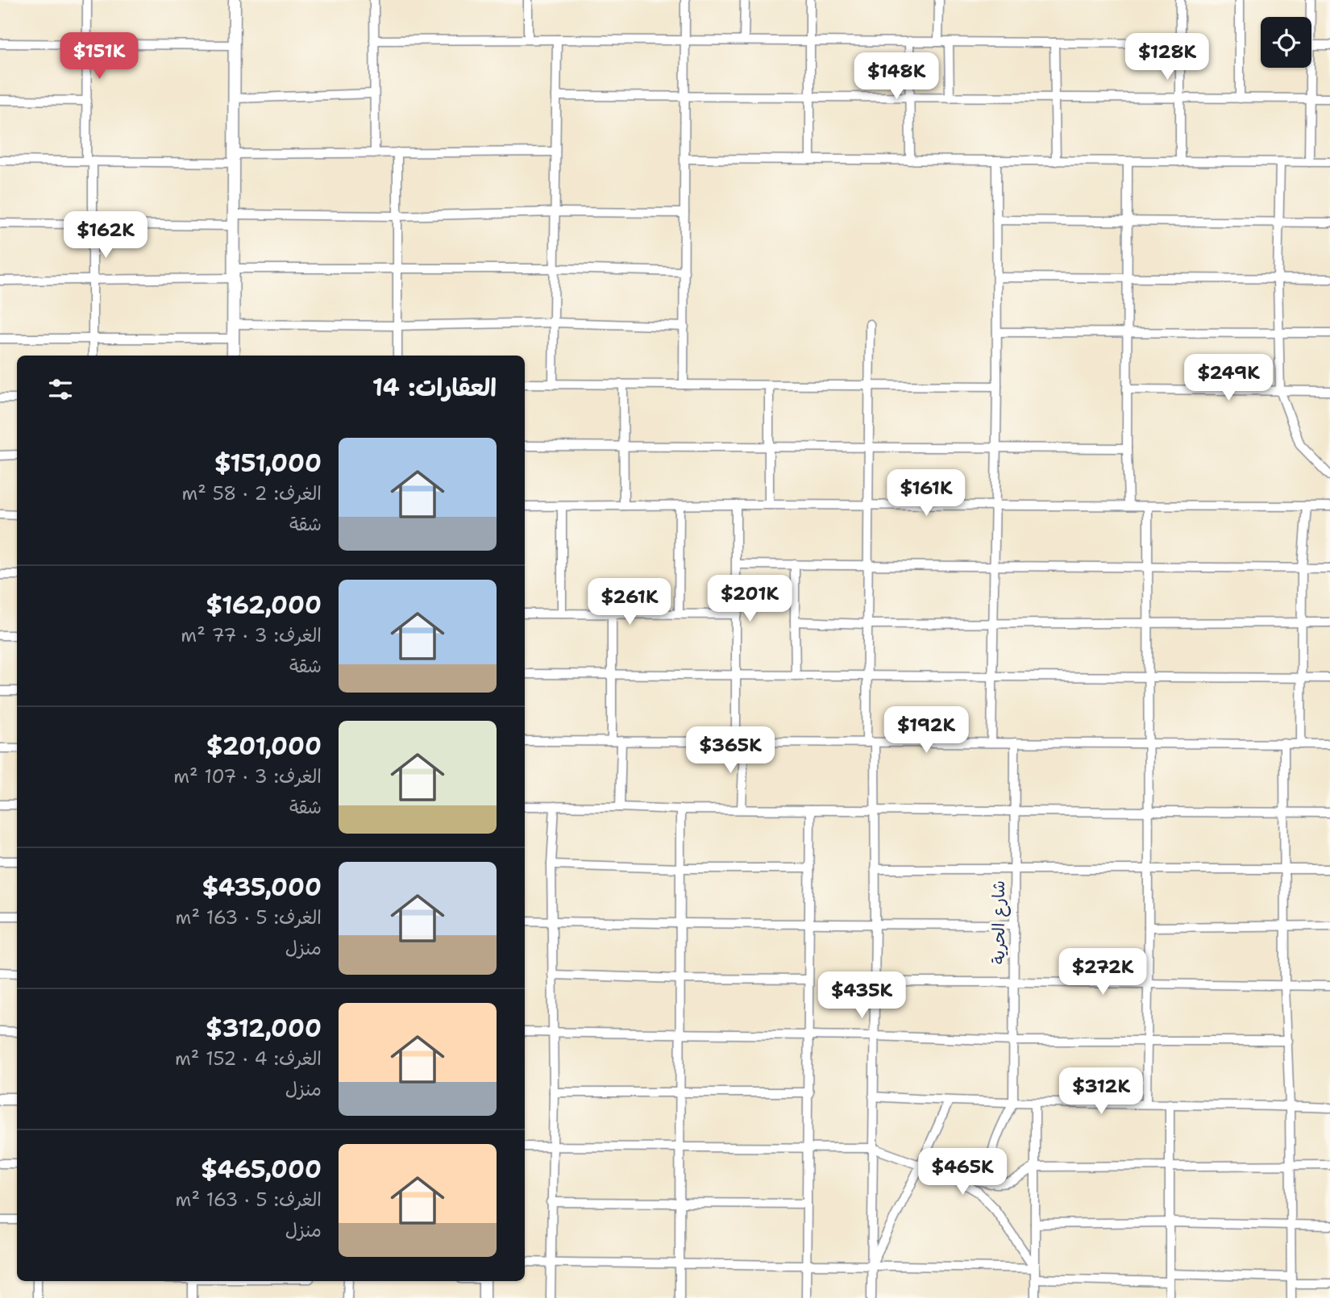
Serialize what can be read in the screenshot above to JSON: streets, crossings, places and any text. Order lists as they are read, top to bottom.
{
  "streets": {
    "street": ["شارع الحرية"]
  },
  "page": {
    "price": [
      "$151K",
      "$128K",
      "$148K",
      "$162K",
      "$249K",
      "$161K",
      "$201K",
      "$261K",
      "$192K",
      "$365K",
      "$272K",
      "$435K",
      "$312K",
      "$465K"
    ],
    "heading": "العقارات: 14",
    "list": [
      {
        "name": "$151,000",
        "note": "الغرف: 2 · 58 m² · شقة"
      },
      {
        "name": "$162,000",
        "note": "الغرف: 3 · 77 m² · شقة"
      },
      {
        "name": "$201,000",
        "note": "الغرف: 3 · 107 m² · شقة"
      },
      {
        "name": "$435,000",
        "note": "الغرف: 5 · 163 m² · منزل"
      },
      {
        "name": "$312,000",
        "note": "الغرف: 4 · 152 m² · منزل"
      },
      {
        "name": "$465,000",
        "note": "الغرف: 5 · 163 m² · منزل"
      }
    ]
  }
}
